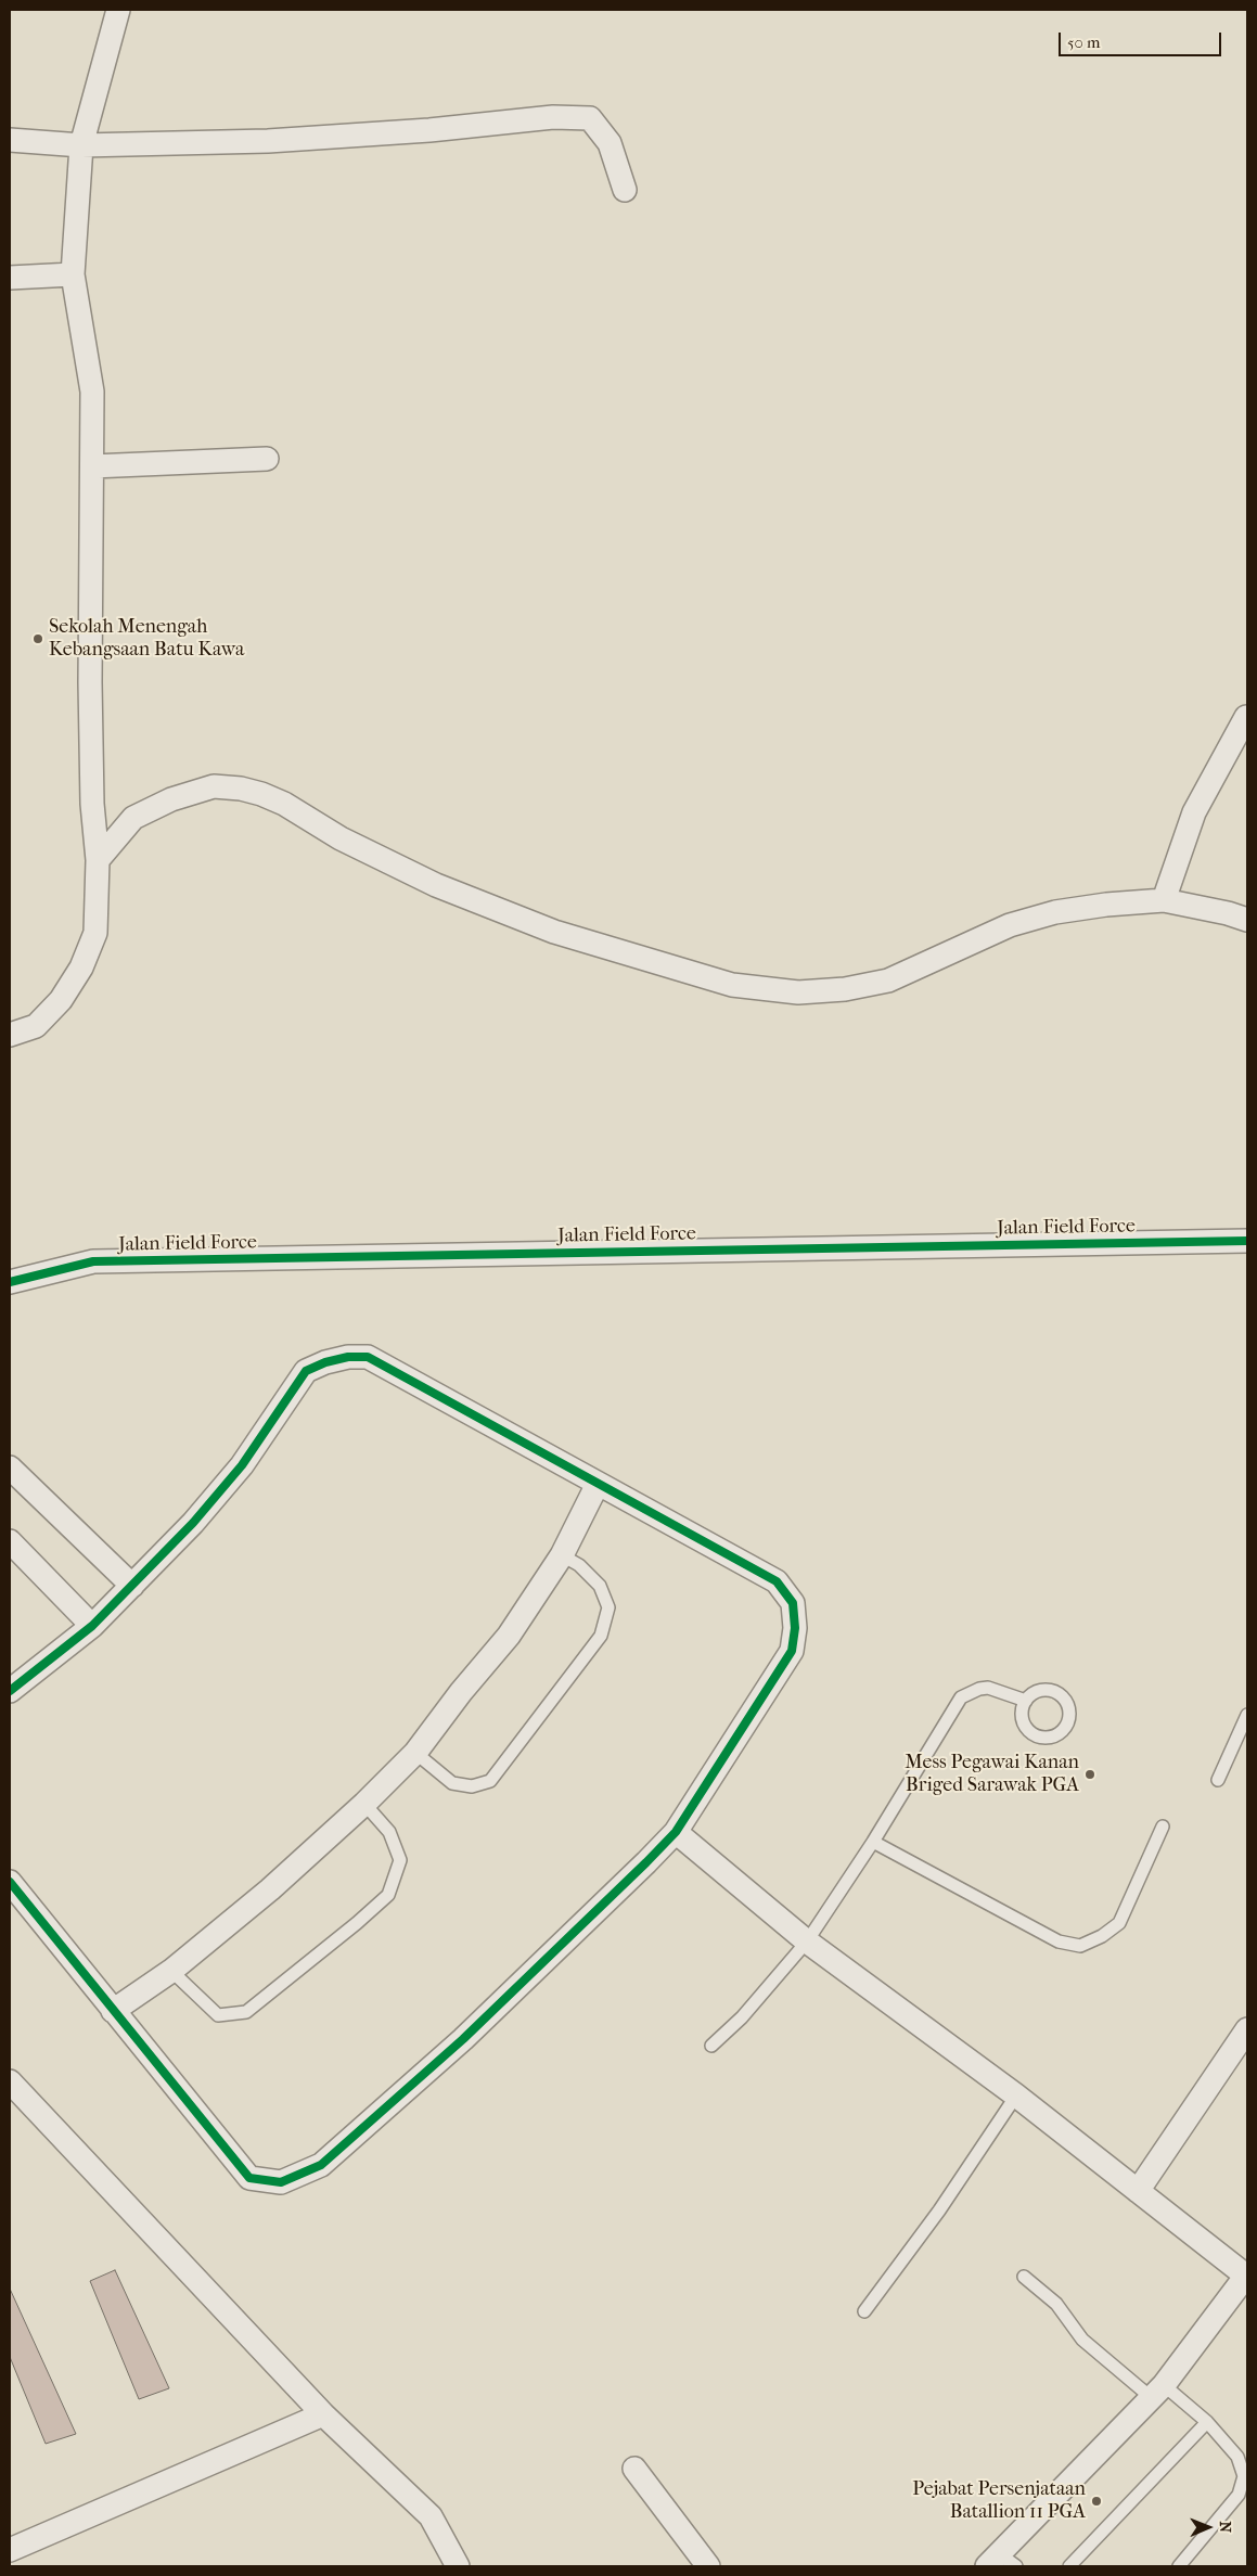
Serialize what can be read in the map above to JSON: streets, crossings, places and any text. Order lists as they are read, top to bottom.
{
  "streets": {
    "street": ["Jalan Field Force"]
  },
  "places": ["Sekolah Menengah Kebangsaan Batu Kawa", "Mess Pegawai Kanan Briged Sarawak PGA", "Pejabat Persenjataan Batallion 11 PGA"],
  "scale_bar": "50 m",
  "north": "right"
}
